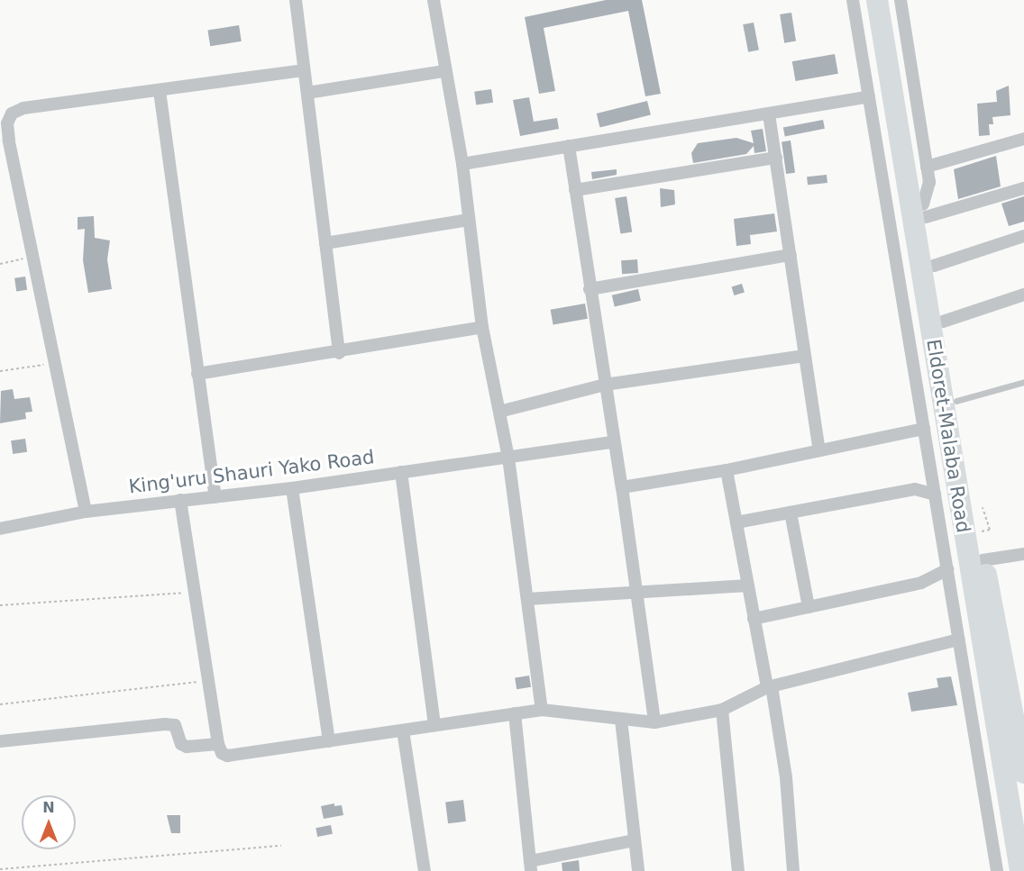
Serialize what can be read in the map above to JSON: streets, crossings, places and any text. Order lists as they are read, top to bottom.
{
  "streets": {
    "highway": ["Eldoret-Malaba Road"],
    "street": ["King'uru Shauri Yako Road"]
  },
  "north": "top"
}
